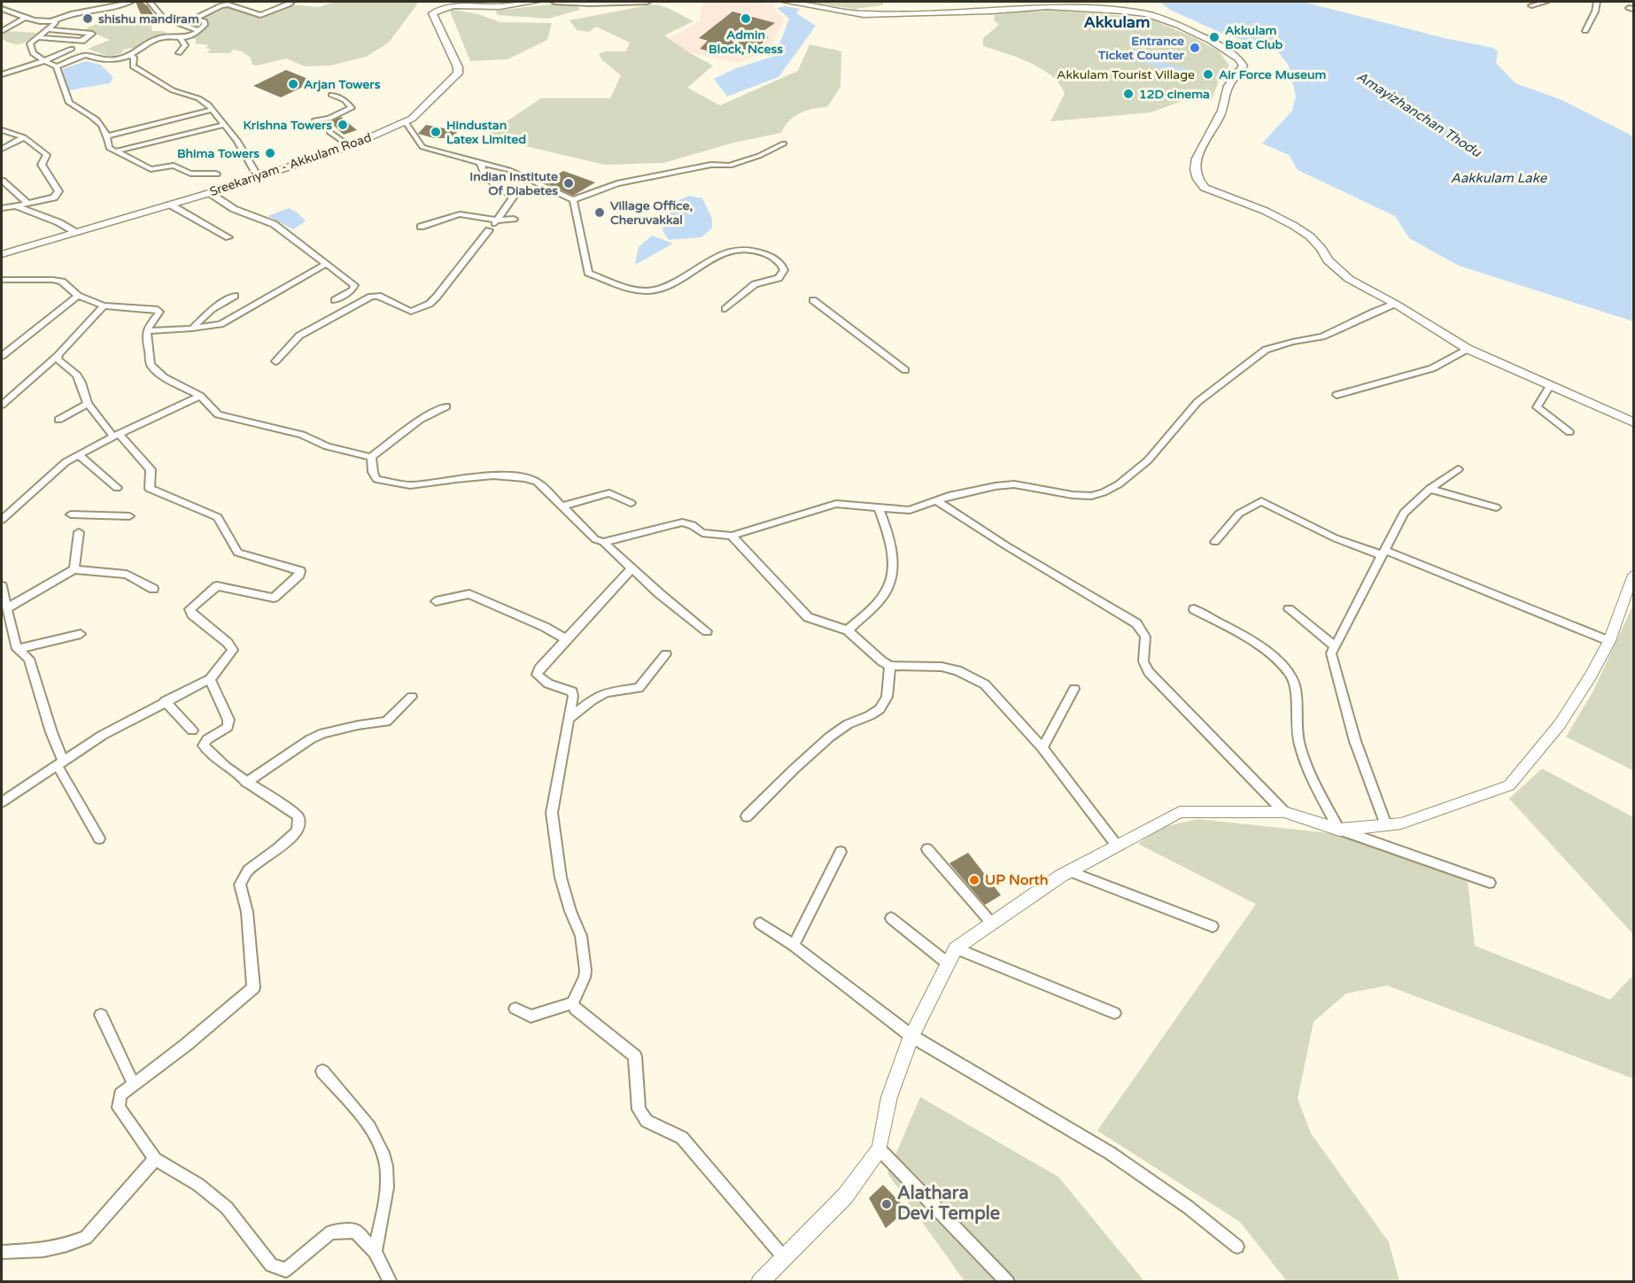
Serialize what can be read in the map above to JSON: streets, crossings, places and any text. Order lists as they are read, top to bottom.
{
  "streets": {
    "main road": ["Sreekariyam - Akkulam Road"]
  },
  "districts": ["Akkulam"],
  "water": ["Amayizhanchan Thodu", "Aakkulam Lake"],
  "parks": ["Akkulam Tourist Village"],
  "places": [
    "shishu mandiram",
    "Admin Block, Ncess",
    "Akkulam Boat Club",
    "Entrance Ticket Counter",
    "Air Force Museum",
    "Arjan Towers",
    "12D cinema",
    "Krishna Towers",
    "Hindustan Latex Limited",
    "Bhima Towers",
    "Indian Institute Of Diabetes",
    "Village Office, Cheruvakkal",
    "UP North",
    "Alathara Devi Temple"
  ]
}
